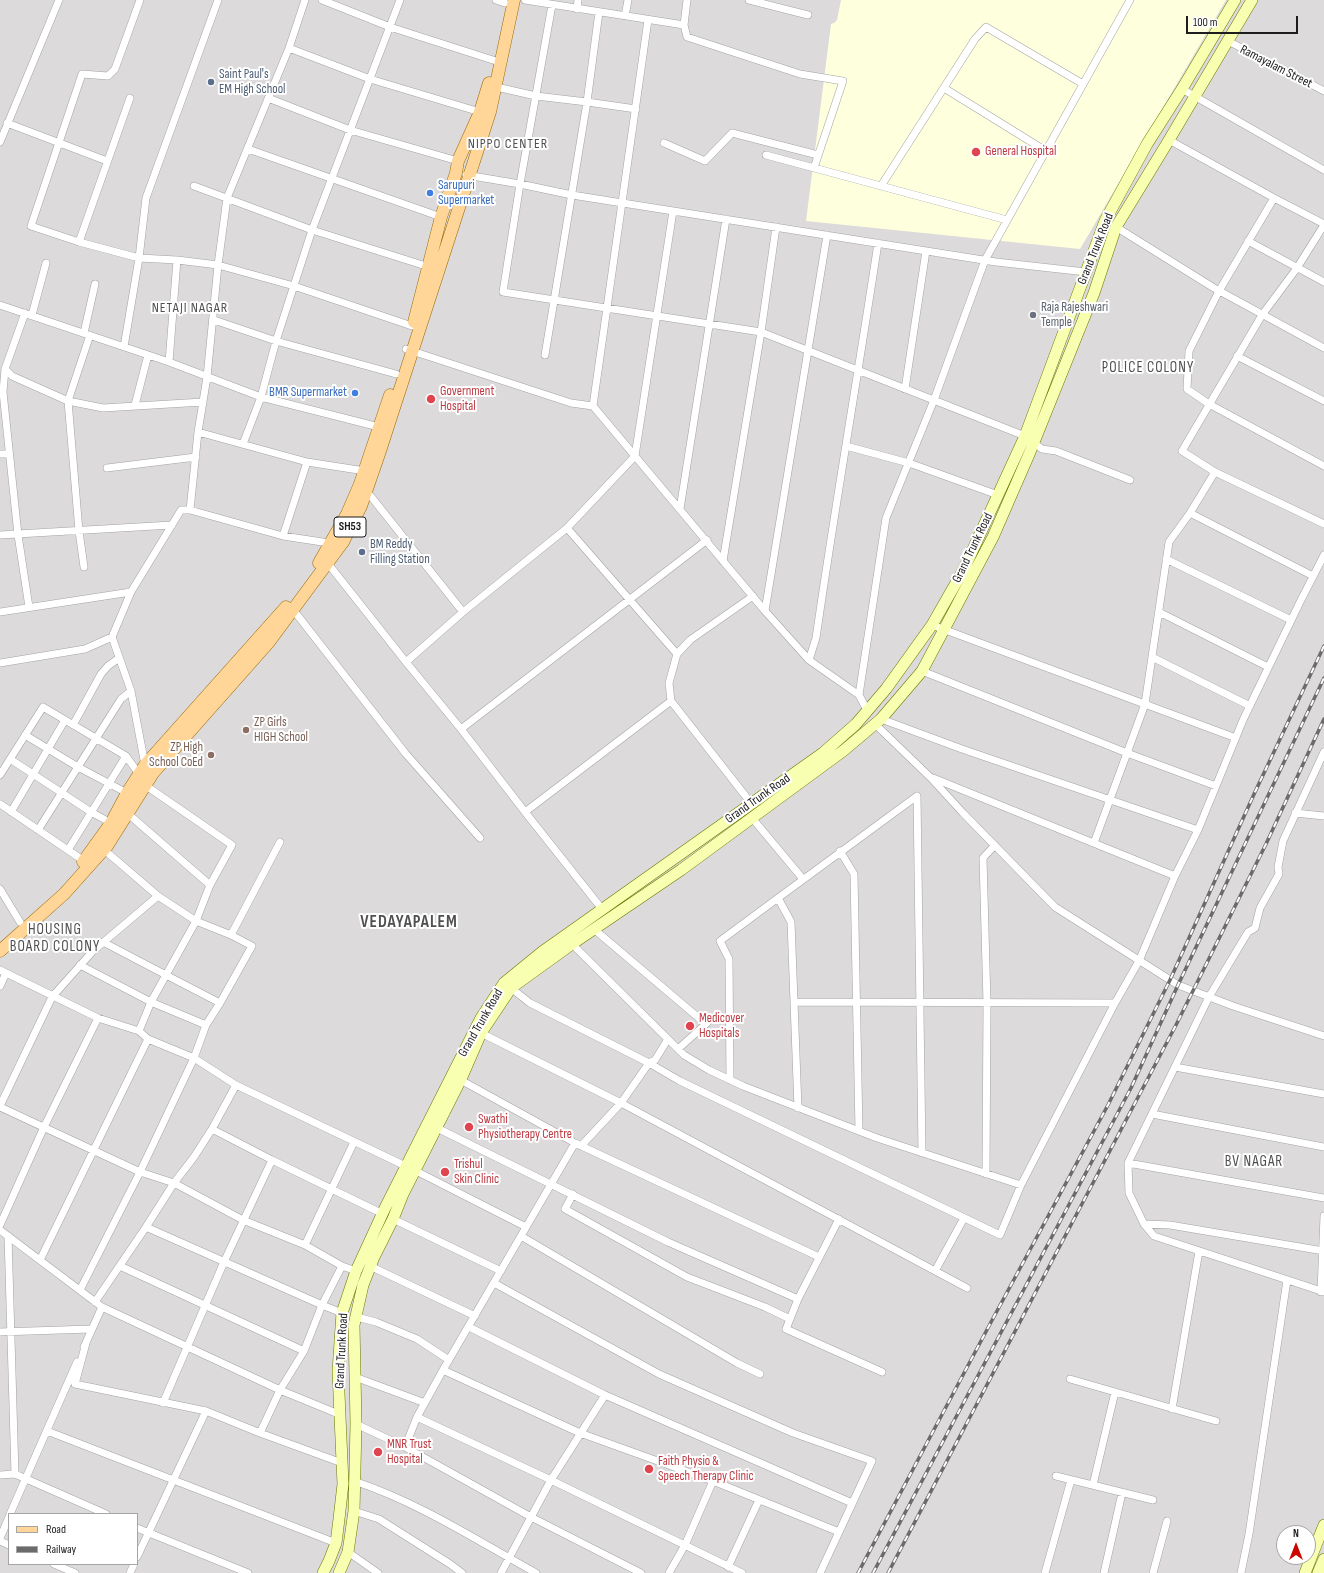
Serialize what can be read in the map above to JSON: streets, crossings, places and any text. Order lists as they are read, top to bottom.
{
  "streets": {
    "main road": ["Grand Trunk Road", "SH53"],
    "street": ["Ramayalam Street"]
  },
  "districts": [
    "NIPPO CENTER",
    "NETAJI NAGAR",
    "POLICE COLONY",
    "VEDAYAPALEM",
    "HOUSING BOARD COLONY",
    "BV NAGAR"
  ],
  "places": [
    "Saint Paul's EM High School",
    "General Hospital",
    "Sarupuri Supermarket",
    "Raja Rajeshwari Temple",
    "BMR Supermarket",
    "Government Hospital",
    "BM Reddy Filling Station",
    "ZP Girls HIGH School",
    "ZP High School CoEd",
    "Medicover Hospitals",
    "Swathi Physiotherapy Centre",
    "Trishul Skin Clinic",
    "MNR Trust Hospital",
    "Faith Physio & Speech Therapy Clinic"
  ],
  "legend": ["Road", "Railway"],
  "scale_bar": "100 m",
  "north": "top"
}
